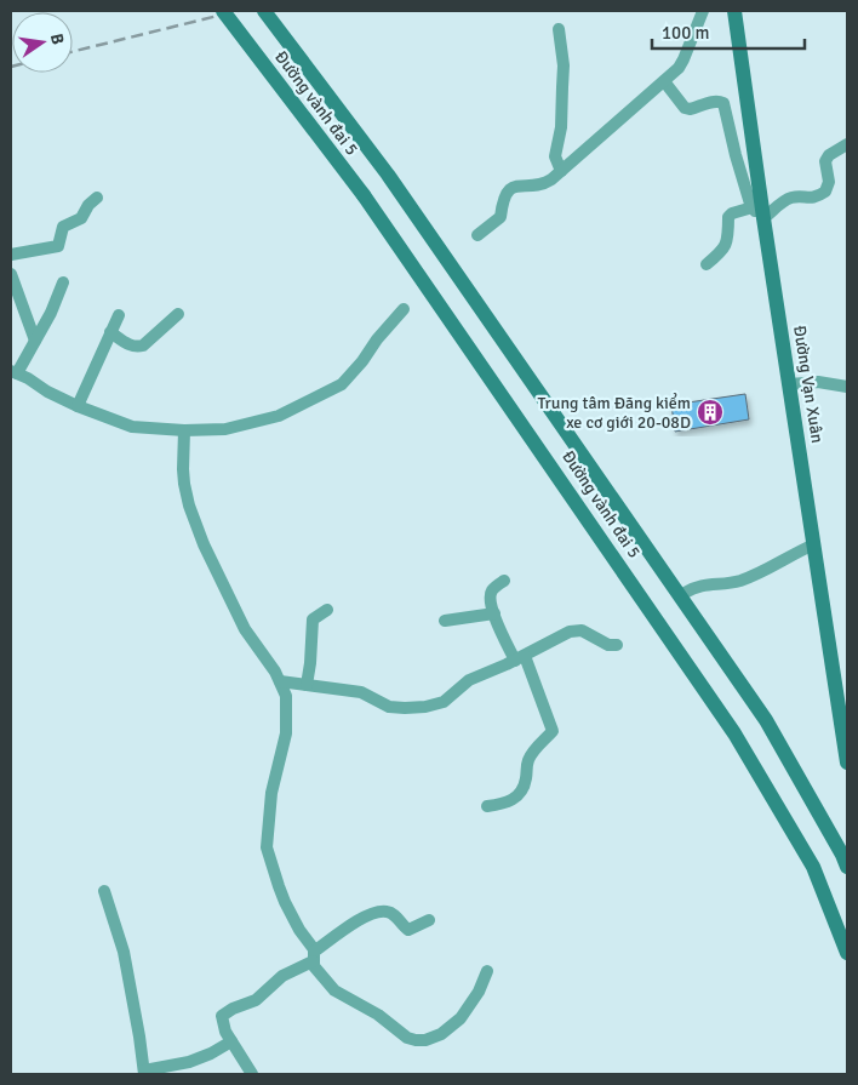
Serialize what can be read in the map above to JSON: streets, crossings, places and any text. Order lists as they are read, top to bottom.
{
  "streets": {
    "main road": ["Đường vành đai 5", "Đường Vạn Xuân"]
  },
  "places": {
    "building": ["Trung tâm Đăng kiểm xe cơ giới 20-08D"]
  },
  "scale_bar": "100 m",
  "north": "right"
}
